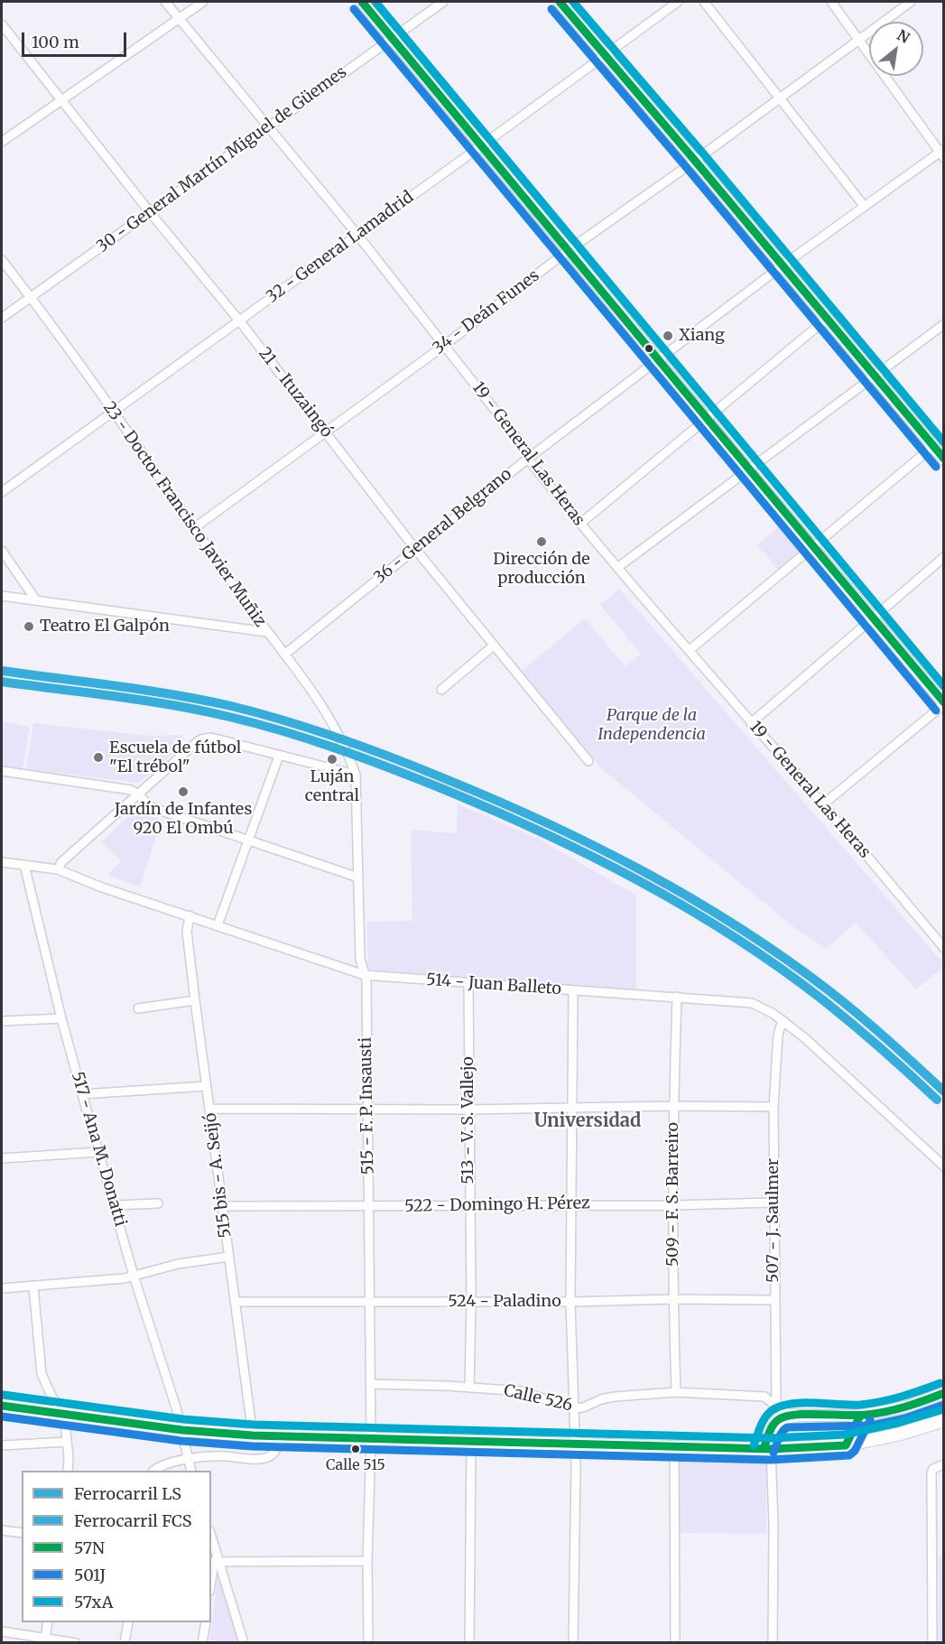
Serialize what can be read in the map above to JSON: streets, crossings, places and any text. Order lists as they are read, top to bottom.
{
  "streets": {
    "street": [
      "30 - General Martín Miguel de Güemes",
      "32 - General Lamadrid",
      "34 - Deán Funes",
      "21 - Ituzaingó",
      "19 - General Las Heras",
      "23 - Doctor Francisco Javier Muñiz",
      "36 - General Belgrano",
      "514 - Juan Balleto",
      "515 - F. P. Insausti",
      "513 - V. S. Vallejo",
      "517 - Ana M. Donatti",
      "515 bis - A. Seijó",
      "509 - F. S. Barreiro",
      "522 - Domingo H. Pérez",
      "507 - J. Saulmer",
      "524 - Paladino",
      "Calle 526"
    ]
  },
  "crossings": [
    ["30 - General Martín Miguel de Güemes", "21 - Ituzaingó"],
    ["30 - General Martín Miguel de Güemes", "19 - General Las Heras"],
    ["30 - General Martín Miguel de Güemes", "23 - Doctor Francisco Javier Muñiz"],
    ["32 - General Lamadrid", "21 - Ituzaingó"],
    ["32 - General Lamadrid", "19 - General Las Heras"],
    ["32 - General Lamadrid", "23 - Doctor Francisco Javier Muñiz"],
    ["34 - Deán Funes", "21 - Ituzaingó"],
    ["34 - Deán Funes", "19 - General Las Heras"],
    ["34 - Deán Funes", "23 - Doctor Francisco Javier Muñiz"],
    ["21 - Ituzaingó", "36 - General Belgrano"],
    ["19 - General Las Heras", "36 - General Belgrano"],
    ["23 - Doctor Francisco Javier Muñiz", "36 - General Belgrano"],
    ["23 - Doctor Francisco Javier Muñiz", "515 - F. P. Insausti"],
    ["514 - Juan Balleto", "515 - F. P. Insausti"],
    ["514 - Juan Balleto", "513 - V. S. Vallejo"],
    ["514 - Juan Balleto", "517 - Ana M. Donatti"],
    ["514 - Juan Balleto", "515 bis - A. Seijó"],
    ["514 - Juan Balleto", "509 - F. S. Barreiro"],
    ["514 - Juan Balleto", "507 - J. Saulmer"],
    ["515 - F. P. Insausti", "522 - Domingo H. Pérez"],
    ["515 - F. P. Insausti", "524 - Paladino"],
    ["515 - F. P. Insausti", "Calle 526"],
    ["513 - V. S. Vallejo", "522 - Domingo H. Pérez"],
    ["513 - V. S. Vallejo", "524 - Paladino"],
    ["513 - V. S. Vallejo", "Calle 526"],
    ["515 bis - A. Seijó", "522 - Domingo H. Pérez"],
    ["515 bis - A. Seijó", "524 - Paladino"],
    ["509 - F. S. Barreiro", "522 - Domingo H. Pérez"],
    ["509 - F. S. Barreiro", "524 - Paladino"],
    ["509 - F. S. Barreiro", "Calle 526"],
    ["522 - Domingo H. Pérez", "507 - J. Saulmer"],
    ["507 - J. Saulmer", "524 - Paladino"],
    ["507 - J. Saulmer", "Calle 526"]
  ],
  "districts": ["Universidad"],
  "parks": ["Parque de la Independencia"],
  "places": [
    "Xiang",
    "Dirección de producción",
    "Teatro El Galpón",
    "Escuela de fútbol \"El trébol\"",
    "Luján central",
    "Jardín de Infantes 920 El Ombú",
    "Calle 515"
  ],
  "lines": [
    "transit line 57N",
    "transit line 57xA",
    "transit line 501J",
    "rail line LS",
    "rail line FCS"
  ],
  "legend": [
    "Ferrocarril LS",
    "Ferrocarril FCS",
    "57N",
    "501J",
    "57xA"
  ],
  "scale_bar": "100 m",
  "north": "top right"
}
